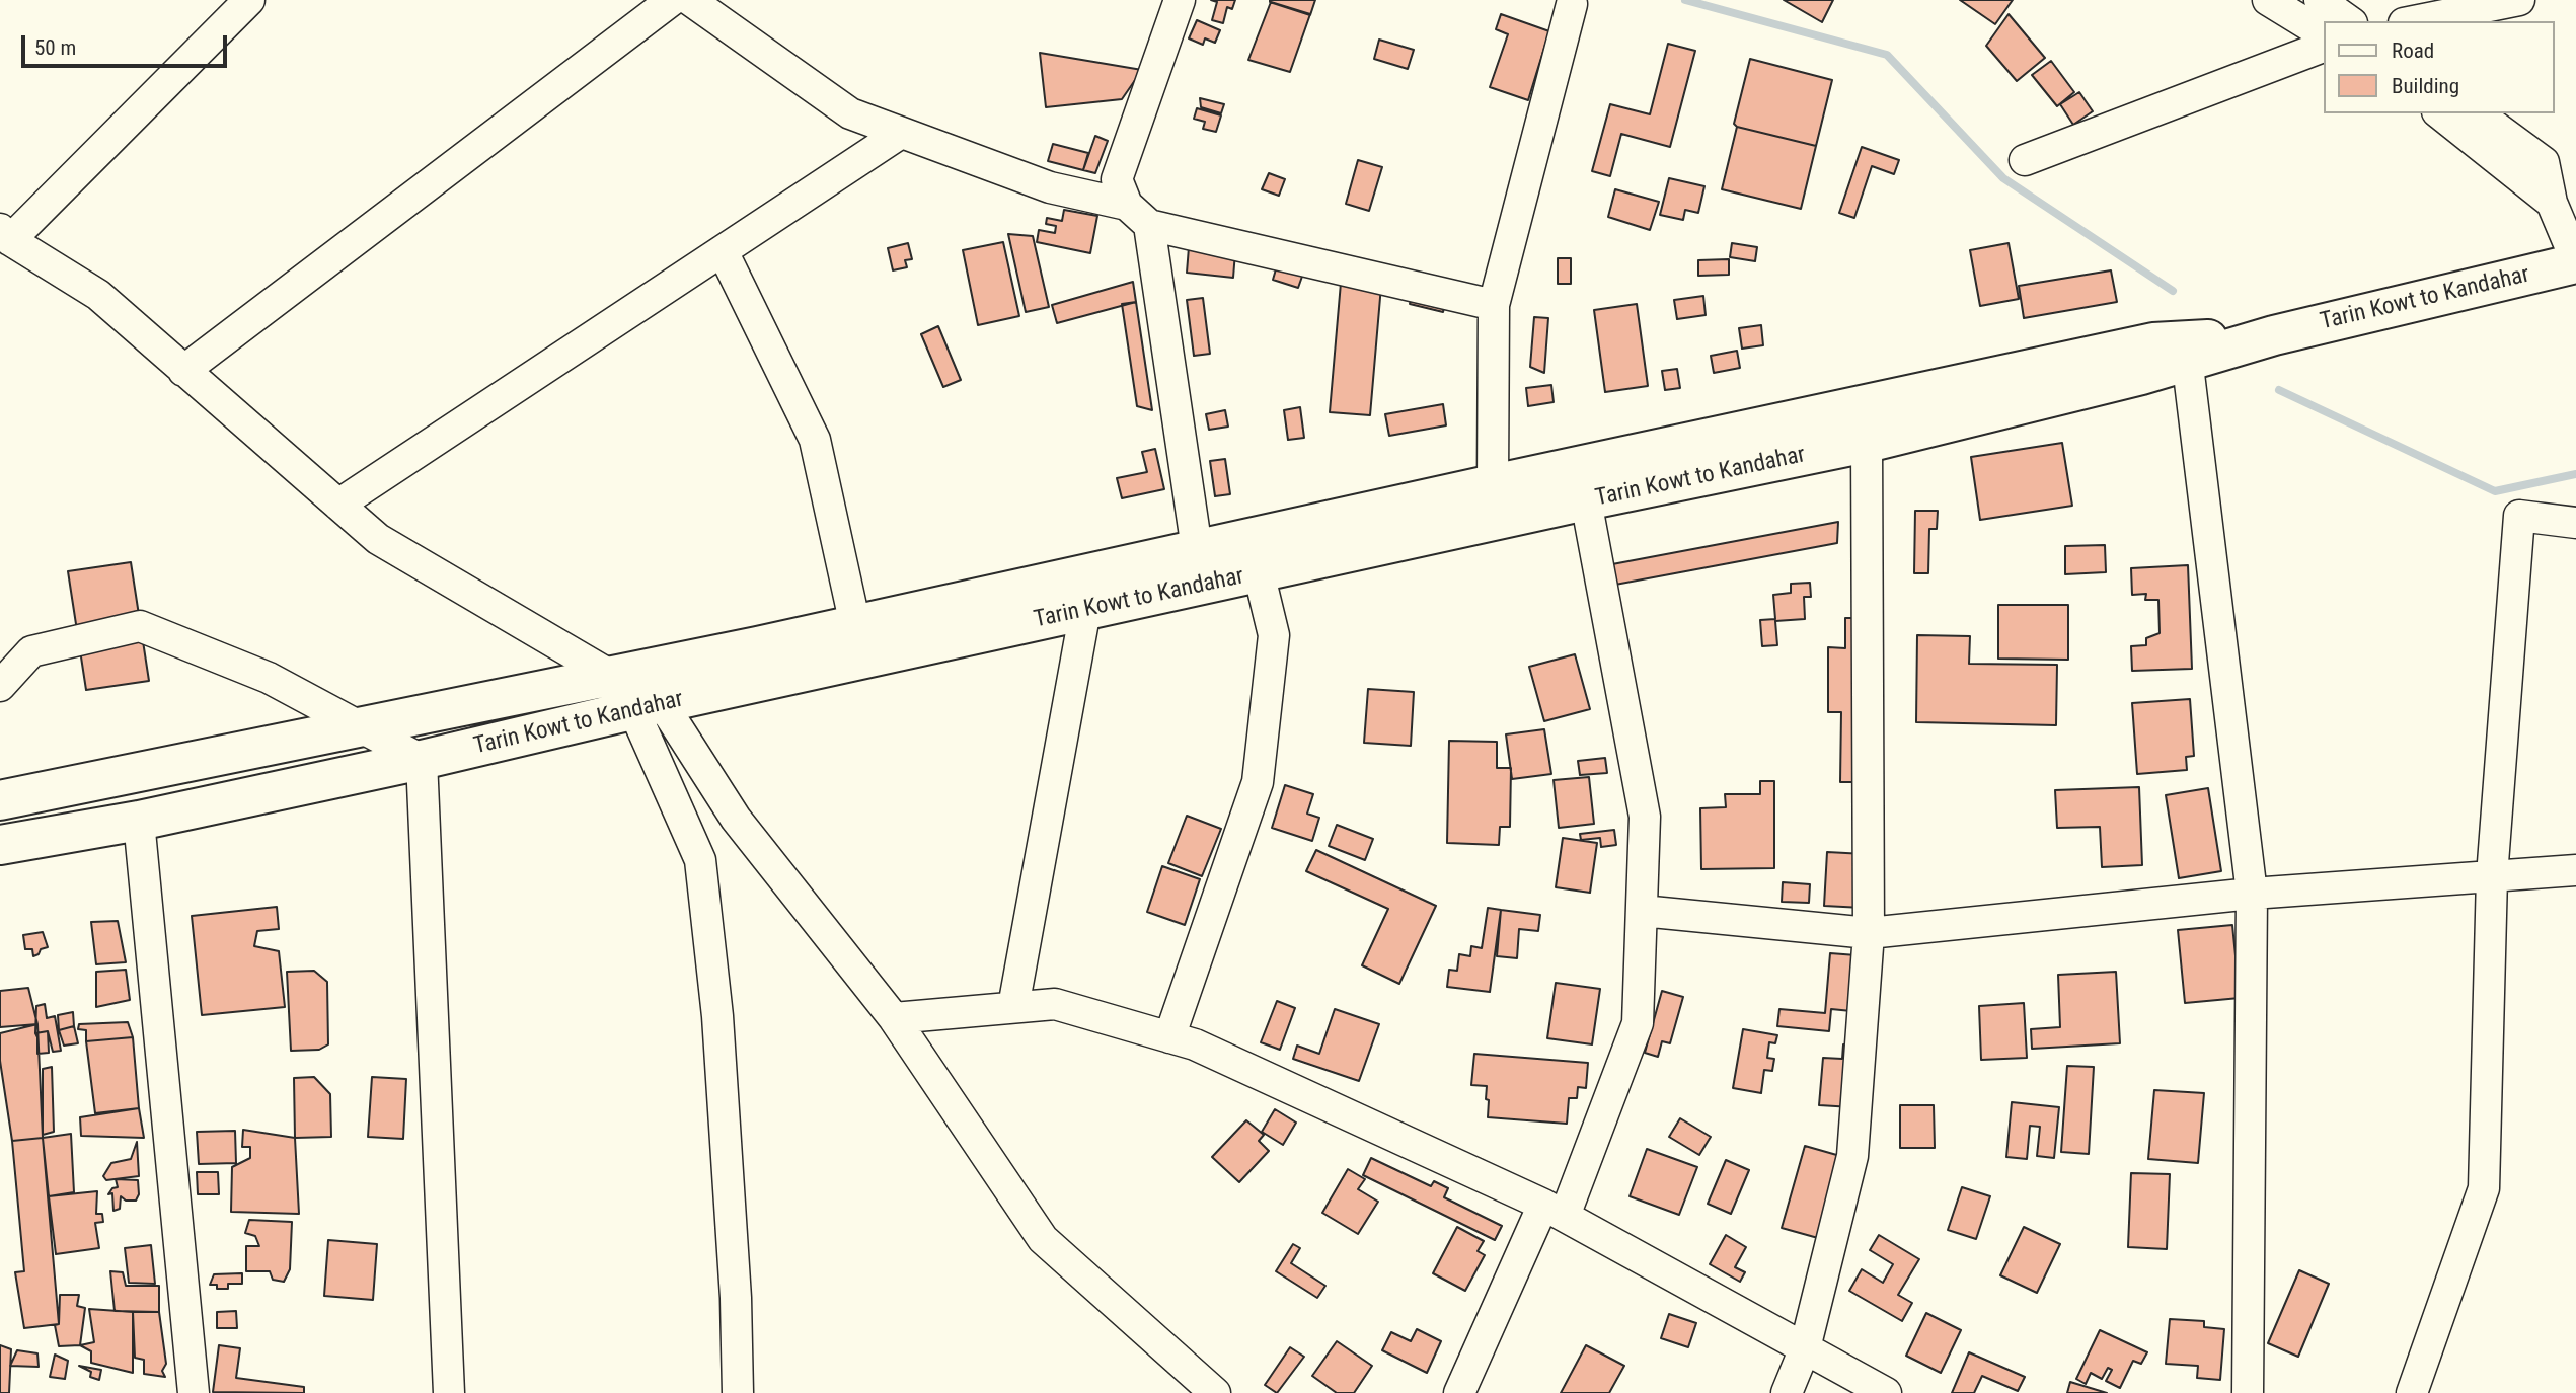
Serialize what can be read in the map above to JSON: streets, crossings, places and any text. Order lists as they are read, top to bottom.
{
  "streets": {
    "main road": ["Tarin Kowt to Kandahar"]
  },
  "legend": ["Road", "Building"],
  "scale_bar": "50 m"
}
